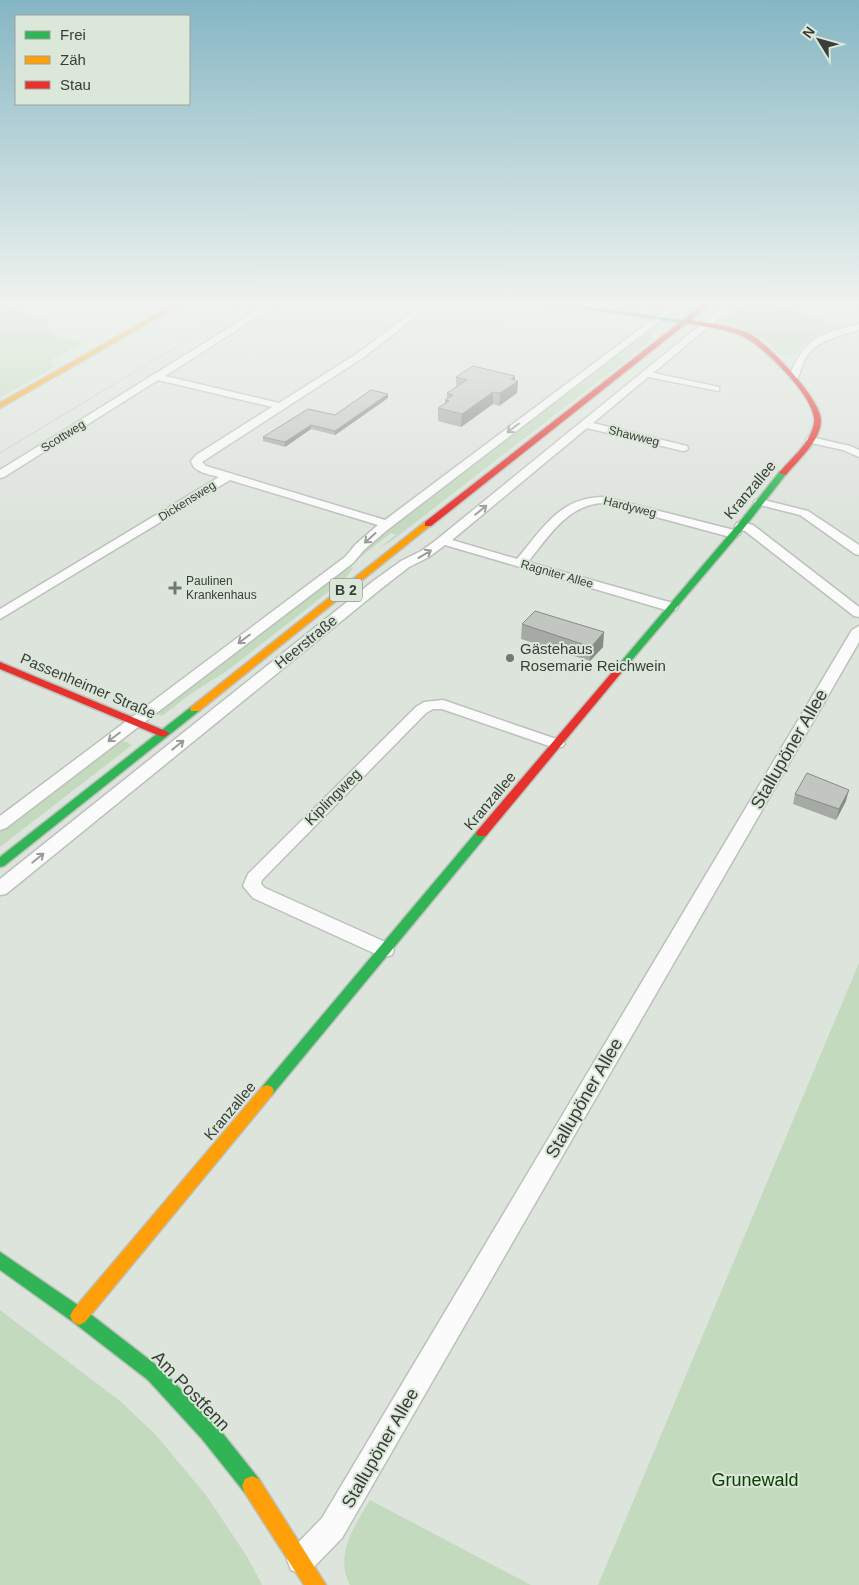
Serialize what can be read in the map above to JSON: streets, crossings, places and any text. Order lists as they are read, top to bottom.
{
  "streets": {
    "street": [
      "Scottweg",
      "Shawweg",
      "Kranzallee",
      "Dickensweg",
      "Hardyweg",
      "Ragniter Allee",
      "B 2",
      "Heerstraße",
      "Passenheimer Straße",
      "Stallupöner Allee",
      "Kiplingweg",
      "Am Postfenn"
    ]
  },
  "crossings": [
    ["Shawweg", "Heerstraße"],
    ["Kranzallee", "Hardyweg"],
    ["Kranzallee", "Ragniter Allee"],
    ["Kranzallee", "Kiplingweg"],
    ["Kranzallee", "Am Postfenn"],
    ["Hardyweg", "Ragniter Allee"],
    ["Ragniter Allee", "Heerstraße"],
    ["Heerstraße", "Passenheimer Straße"],
    ["Stallupöner Allee", "Am Postfenn"]
  ],
  "parks": ["Grunewald"],
  "places": {
    "health": ["Paulinen Krankenhaus"],
    "other": ["Gästehaus Rosemarie Reichwein"]
  },
  "legend": ["Frei", "Zäh", "Stau"],
  "north": "top left"
}
